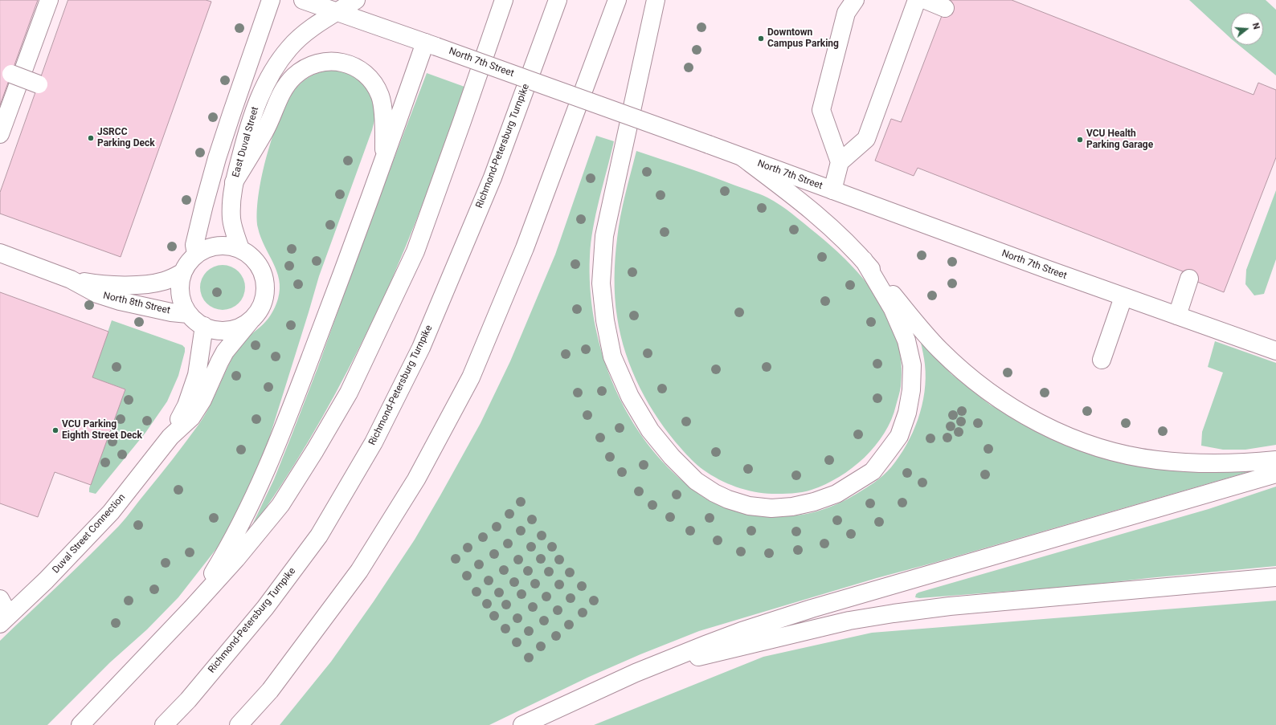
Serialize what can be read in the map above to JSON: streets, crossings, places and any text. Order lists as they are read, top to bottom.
{
  "streets": {
    "main road": [
      "North 7th Street",
      "East Duval Street",
      "Richmond-Petersburg Turnpike",
      "North 8th Street",
      "Duval Street Connection"
    ]
  },
  "crossings": [
    ["North 7th Street", "East Duval Street"],
    ["East Duval Street", "North 8th Street"],
    ["East Duval Street", "Duval Street Connection"],
    ["North 8th Street", "Duval Street Connection"]
  ],
  "places": [
    "Downtown Campus Parking",
    "JSRCC Parking Deck",
    "VCU Health Parking Garage",
    "VCU Parking Eighth Street Deck"
  ],
  "north": "right"
}
